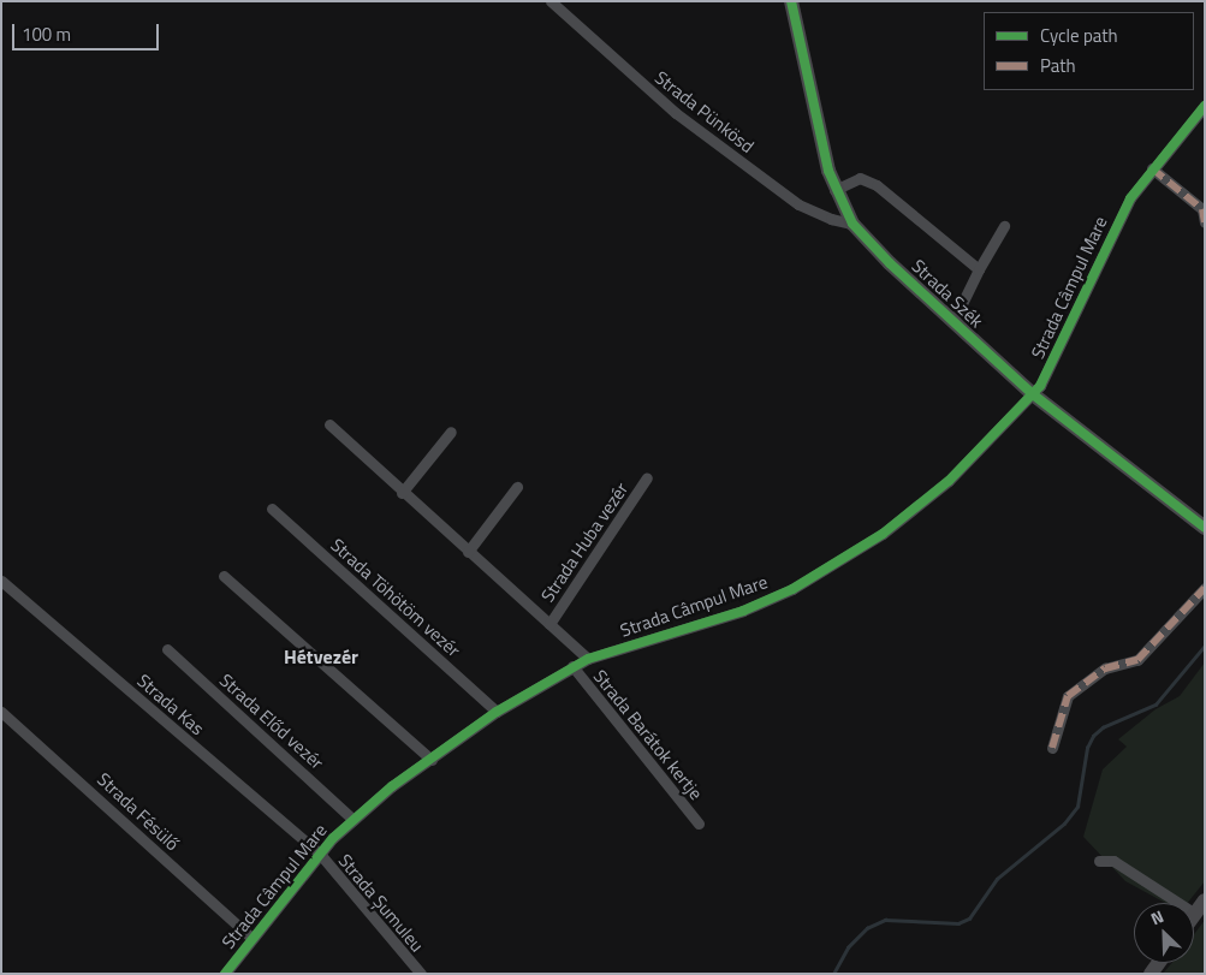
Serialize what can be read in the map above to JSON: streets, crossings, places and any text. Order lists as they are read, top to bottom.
{
  "streets": {
    "street": [
      "Strada Pünkösd",
      "Strada Câmpul Mare",
      "Strada Szék",
      "Strada Huba vezér",
      "Strada Töhötöm vezér",
      "Strada Kas",
      "Strada Előd vezér",
      "Strada Barátok kertje",
      "Strada Fésülő",
      "Strada Șumuleu"
    ]
  },
  "crossings": [
    ["Strada Pünkösd", "Strada Szék"],
    ["Strada Câmpul Mare", "Strada Szék"],
    ["Strada Câmpul Mare", "Strada Huba vezér"],
    ["Strada Câmpul Mare", "Strada Töhötöm vezér"],
    ["Strada Câmpul Mare", "Strada Kas"],
    ["Strada Câmpul Mare", "Strada Előd vezér"],
    ["Strada Câmpul Mare", "Strada Barátok kertje"],
    ["Strada Câmpul Mare", "Strada Fésülő"],
    ["Strada Câmpul Mare", "Strada Șumuleu"],
    ["Strada Kas", "Strada Șumuleu"]
  ],
  "districts": ["Hétvezér"],
  "legend": ["Cycle path", "Path"],
  "scale_bar": "100 m",
  "north": "top left"
}
